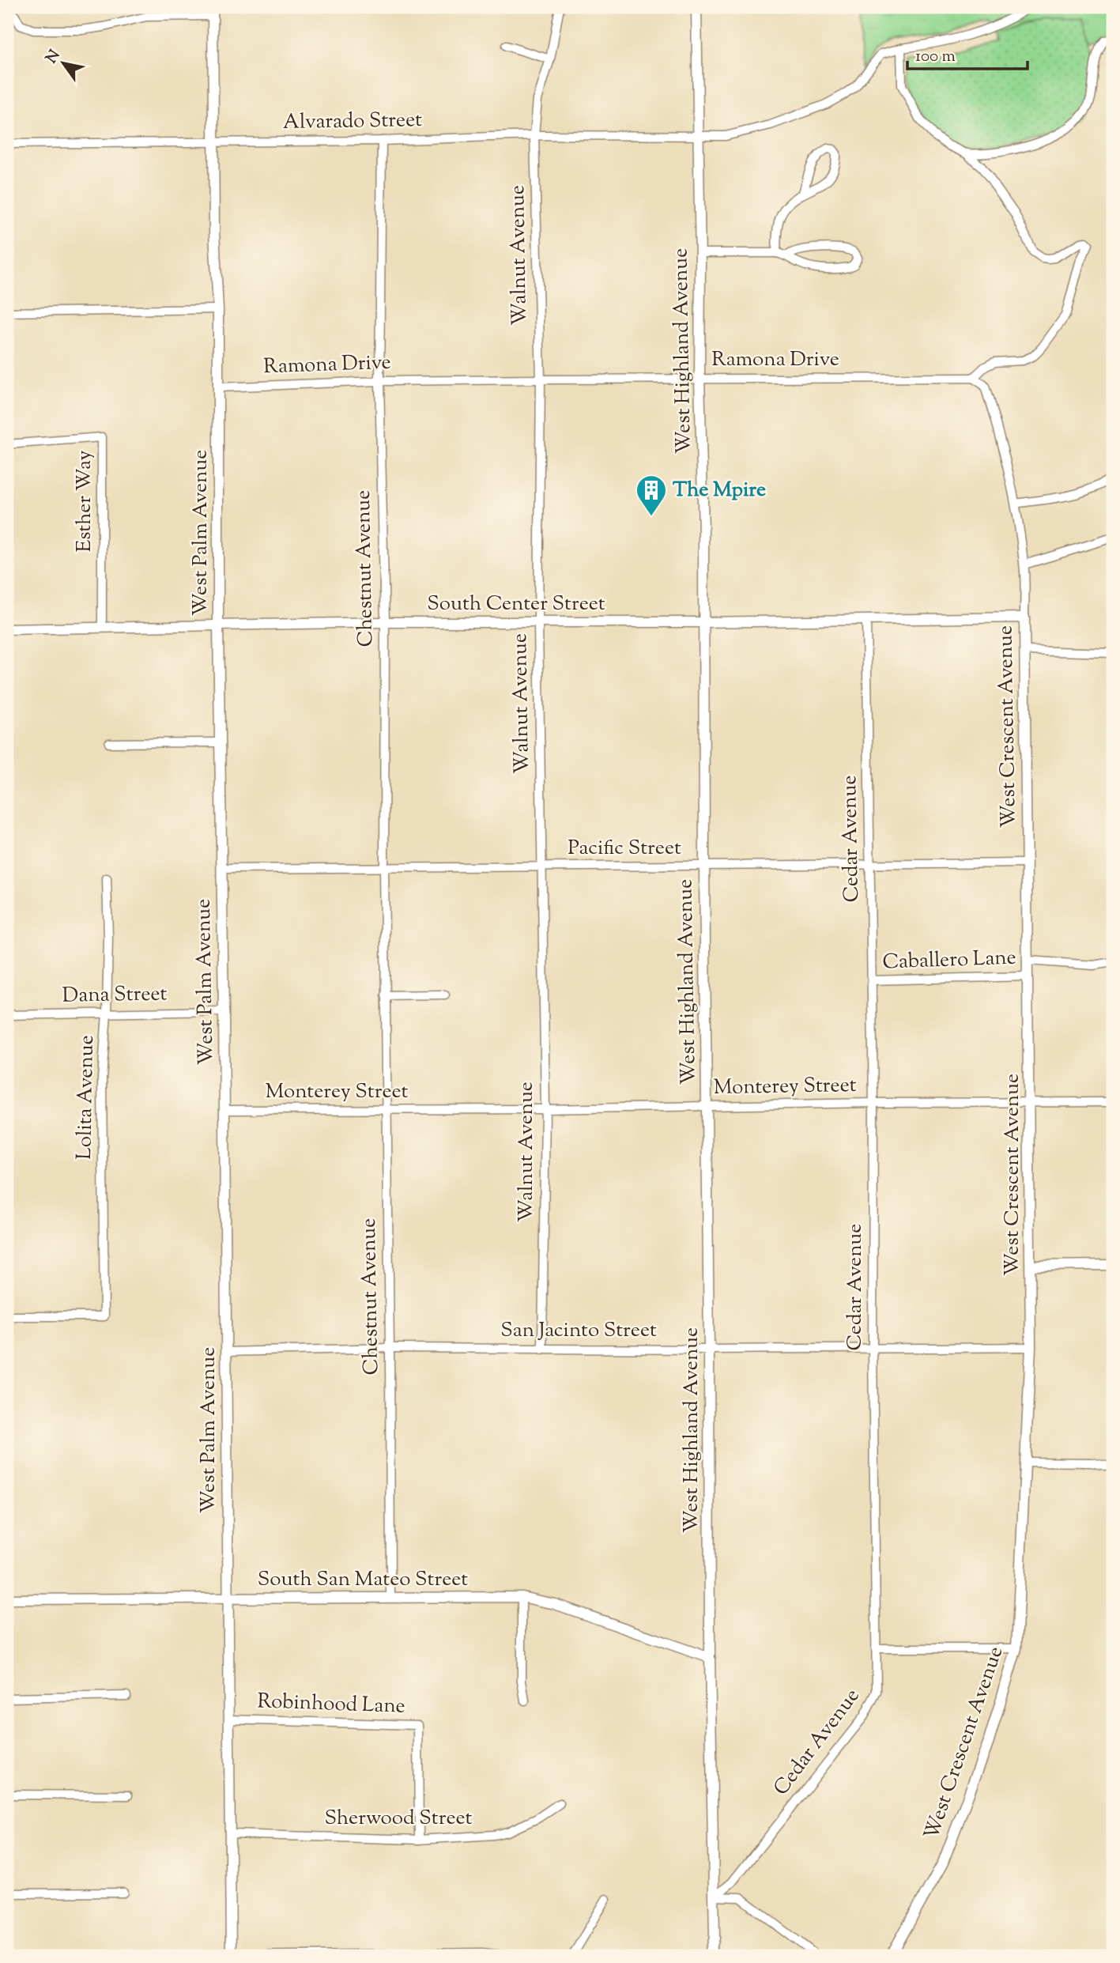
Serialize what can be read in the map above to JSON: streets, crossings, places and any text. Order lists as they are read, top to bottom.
{
  "streets": {
    "street": [
      "Alvarado Street",
      "Walnut Avenue",
      "West Highland Avenue",
      "Ramona Drive",
      "Esther Way",
      "West Palm Avenue",
      "Chestnut Avenue",
      "South Center Street",
      "West Crescent Avenue",
      "Cedar Avenue",
      "Pacific Street",
      "Caballero Lane",
      "Dana Street",
      "Monterey Street",
      "Lolita Avenue",
      "San Jacinto Street",
      "South San Mateo Street",
      "Robinhood Lane",
      "Sherwood Street"
    ]
  },
  "crossings": [
    ["Alvarado Street", "Walnut Avenue"],
    ["Alvarado Street", "West Highland Avenue"],
    ["Alvarado Street", "West Palm Avenue"],
    ["Alvarado Street", "Chestnut Avenue"],
    ["Walnut Avenue", "Ramona Drive"],
    ["Walnut Avenue", "South Center Street"],
    ["Walnut Avenue", "Pacific Street"],
    ["Walnut Avenue", "Monterey Street"],
    ["Walnut Avenue", "San Jacinto Street"],
    ["West Highland Avenue", "Ramona Drive"],
    ["West Highland Avenue", "South Center Street"],
    ["West Highland Avenue", "Cedar Avenue"],
    ["West Highland Avenue", "Pacific Street"],
    ["West Highland Avenue", "Monterey Street"],
    ["West Highland Avenue", "San Jacinto Street"],
    ["West Highland Avenue", "South San Mateo Street"],
    ["Ramona Drive", "West Palm Avenue"],
    ["Ramona Drive", "Chestnut Avenue"],
    ["Ramona Drive", "West Crescent Avenue"],
    ["Esther Way", "South Center Street"],
    ["West Palm Avenue", "South Center Street"],
    ["West Palm Avenue", "Pacific Street"],
    ["West Palm Avenue", "Dana Street"],
    ["West Palm Avenue", "Monterey Street"],
    ["West Palm Avenue", "San Jacinto Street"],
    ["West Palm Avenue", "South San Mateo Street"],
    ["West Palm Avenue", "Robinhood Lane"],
    ["West Palm Avenue", "Sherwood Street"],
    ["Chestnut Avenue", "South Center Street"],
    ["Chestnut Avenue", "Pacific Street"],
    ["Chestnut Avenue", "Monterey Street"],
    ["Chestnut Avenue", "San Jacinto Street"],
    ["Chestnut Avenue", "South San Mateo Street"],
    ["South Center Street", "West Crescent Avenue"],
    ["South Center Street", "Cedar Avenue"],
    ["West Crescent Avenue", "Pacific Street"],
    ["West Crescent Avenue", "Caballero Lane"],
    ["West Crescent Avenue", "Monterey Street"],
    ["West Crescent Avenue", "San Jacinto Street"],
    ["Cedar Avenue", "Pacific Street"],
    ["Cedar Avenue", "Caballero Lane"],
    ["Cedar Avenue", "Monterey Street"],
    ["Cedar Avenue", "San Jacinto Street"],
    ["Dana Street", "Lolita Avenue"],
    ["Robinhood Lane", "Sherwood Street"]
  ],
  "places": {
    "building": ["The Mpire"]
  },
  "scale_bar": "100 m",
  "north": "top left"
}
